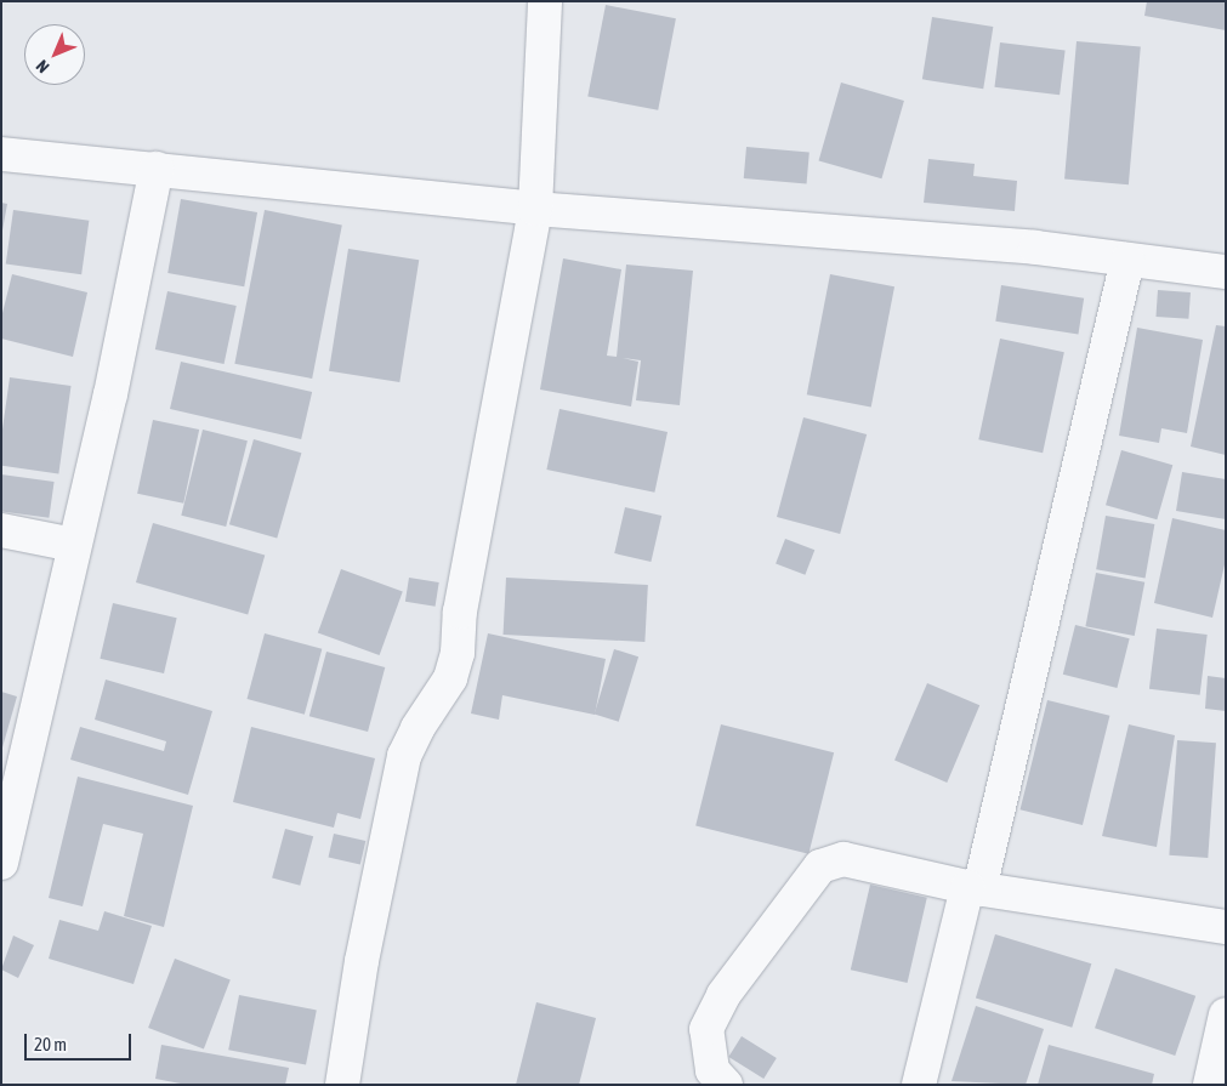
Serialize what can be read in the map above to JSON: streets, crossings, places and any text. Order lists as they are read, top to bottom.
{
  "scale_bar": "20 m",
  "north": "bottom left"
}
